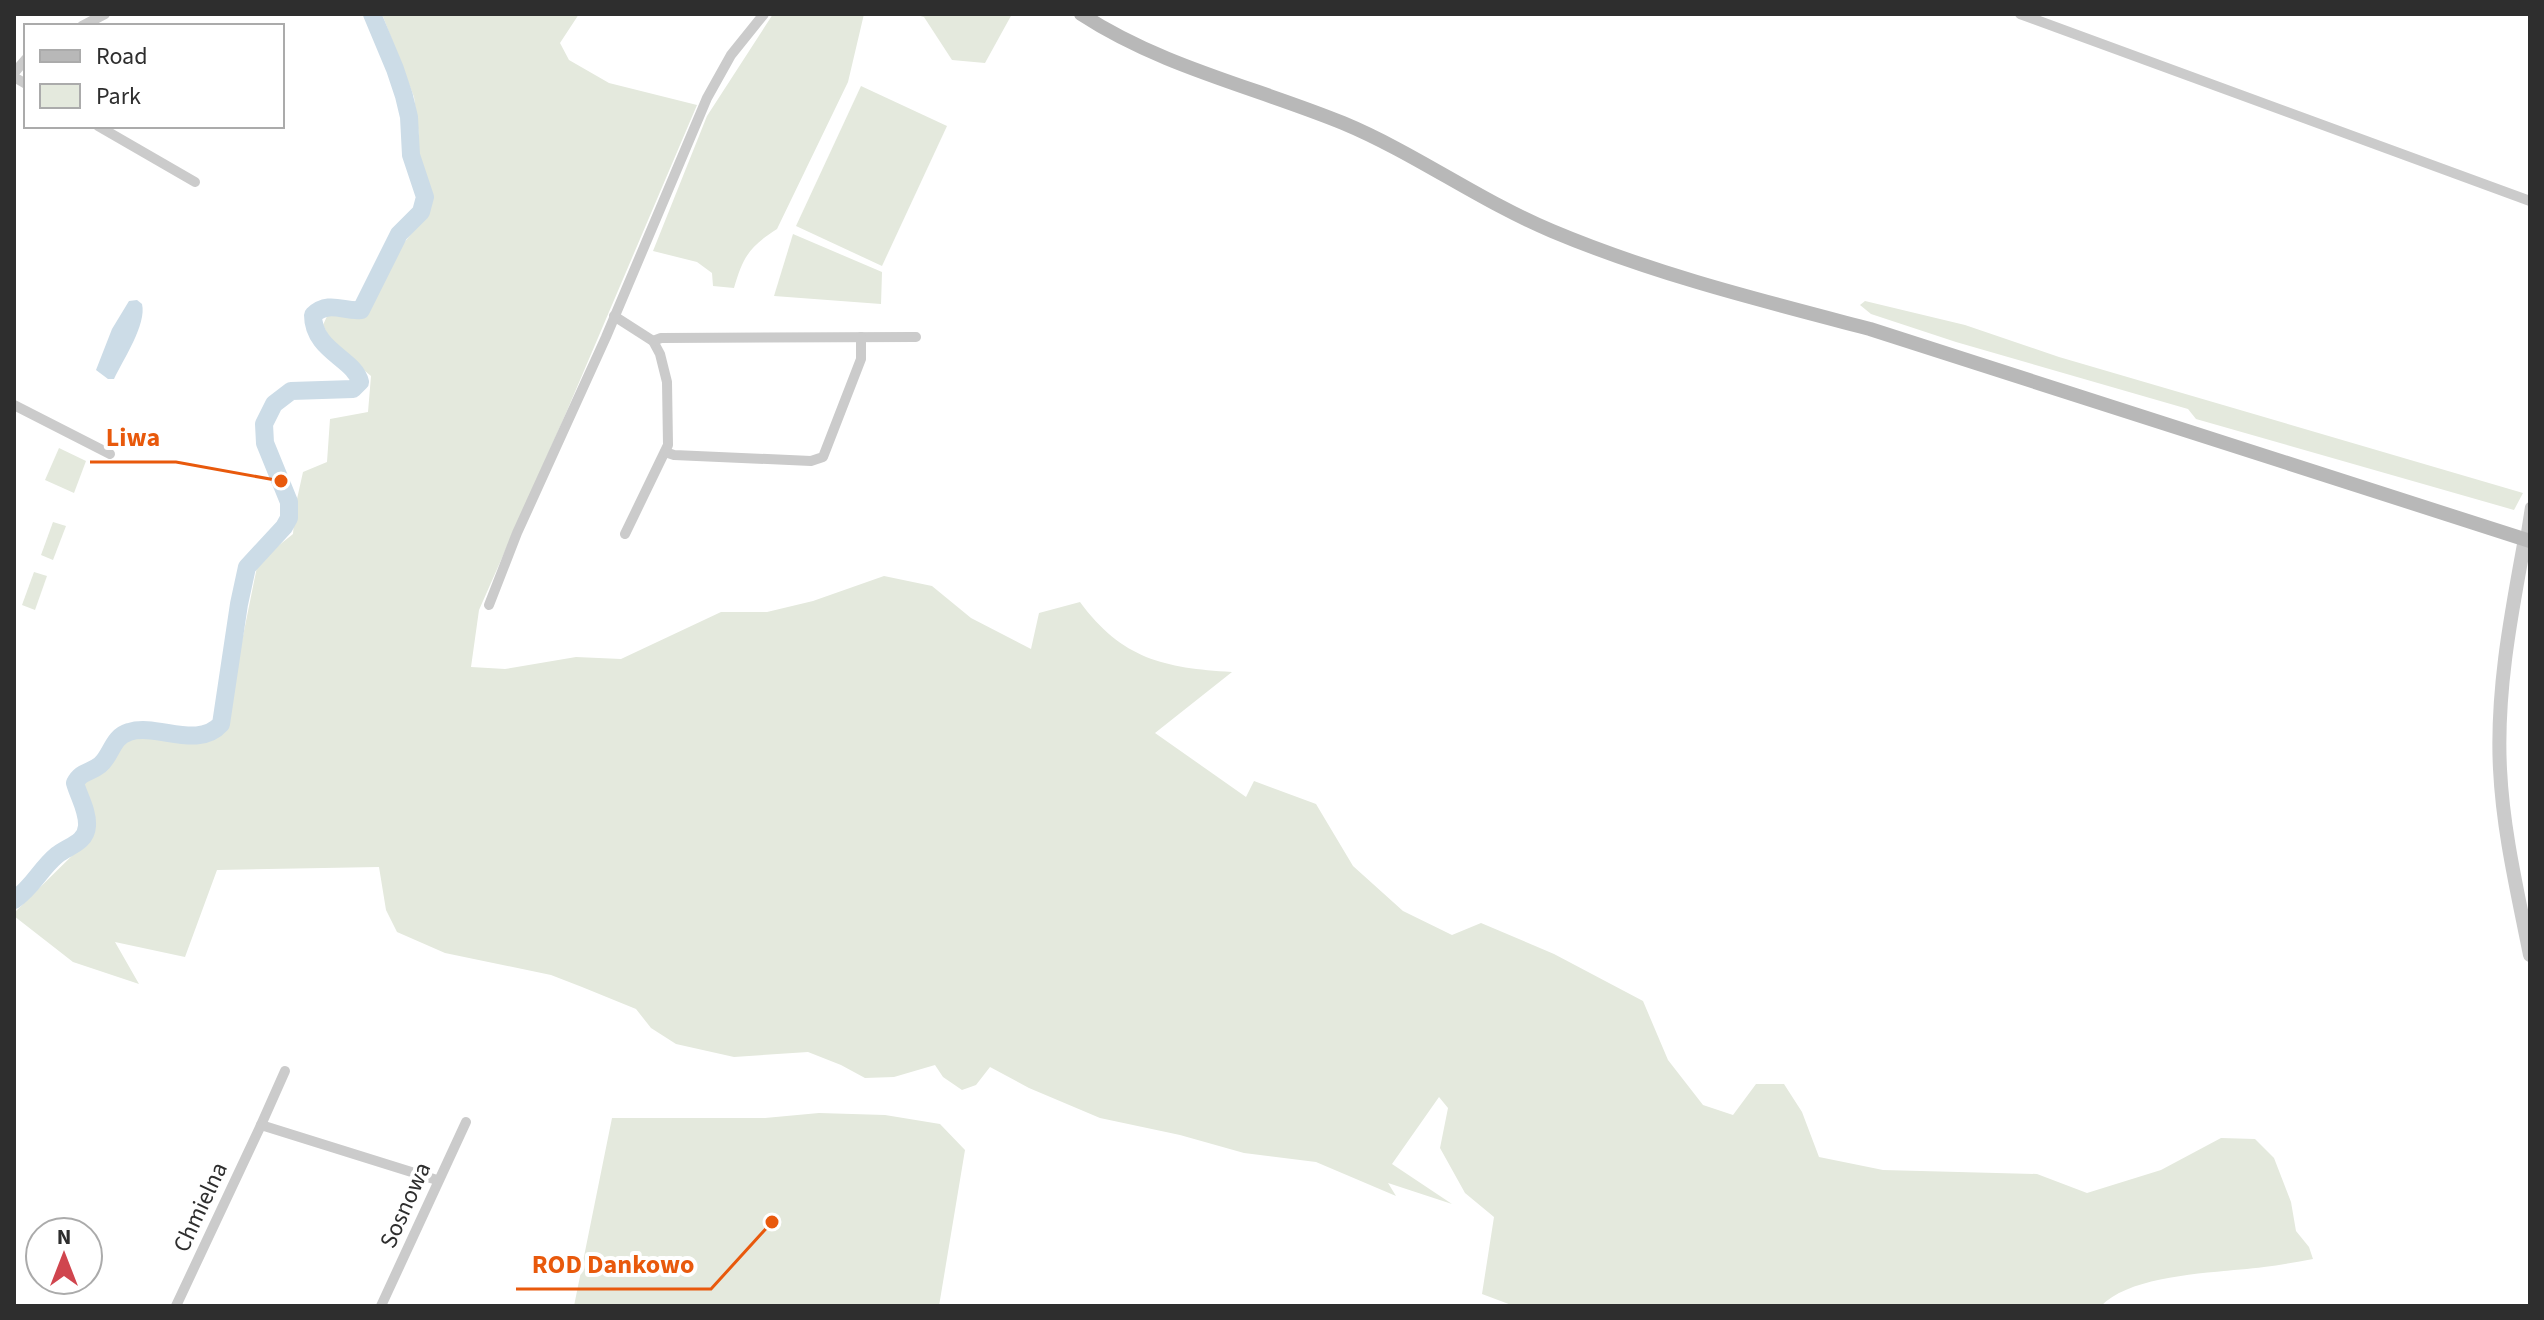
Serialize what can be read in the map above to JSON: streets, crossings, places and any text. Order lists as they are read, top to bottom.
{
  "streets": {
    "street": ["Sosnowa", "Chmielna"]
  },
  "places": ["Liwa", "ROD Dankowo"],
  "legend": ["Road", "Park"],
  "north": "top"
}
